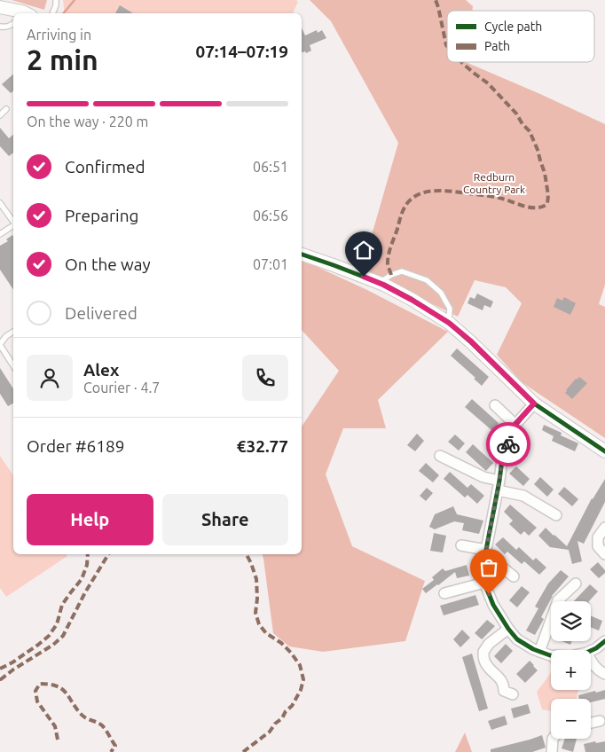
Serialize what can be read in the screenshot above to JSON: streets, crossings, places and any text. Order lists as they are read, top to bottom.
{
  "parks": ["Redburn Country Park"],
  "legend": ["Cycle path", "Path"],
  "page": {
    "heading": ["2 min", "Arriving in", "07:14–07:19"],
    "panel": [
      "Alex",
      "Courier · 4.7",
      "Order #6189",
      "€32.77"
    ],
    "bar": "On the way · 220 m",
    "list": [
      ["Confirmed", "06:51"],
      ["Preparing", "06:56"],
      ["On the way", "07:01"],
      "Delivered"
    ],
    "buttons": ["Help", "Share"],
    "map_buttons": ["+", "−"]
  }
}
